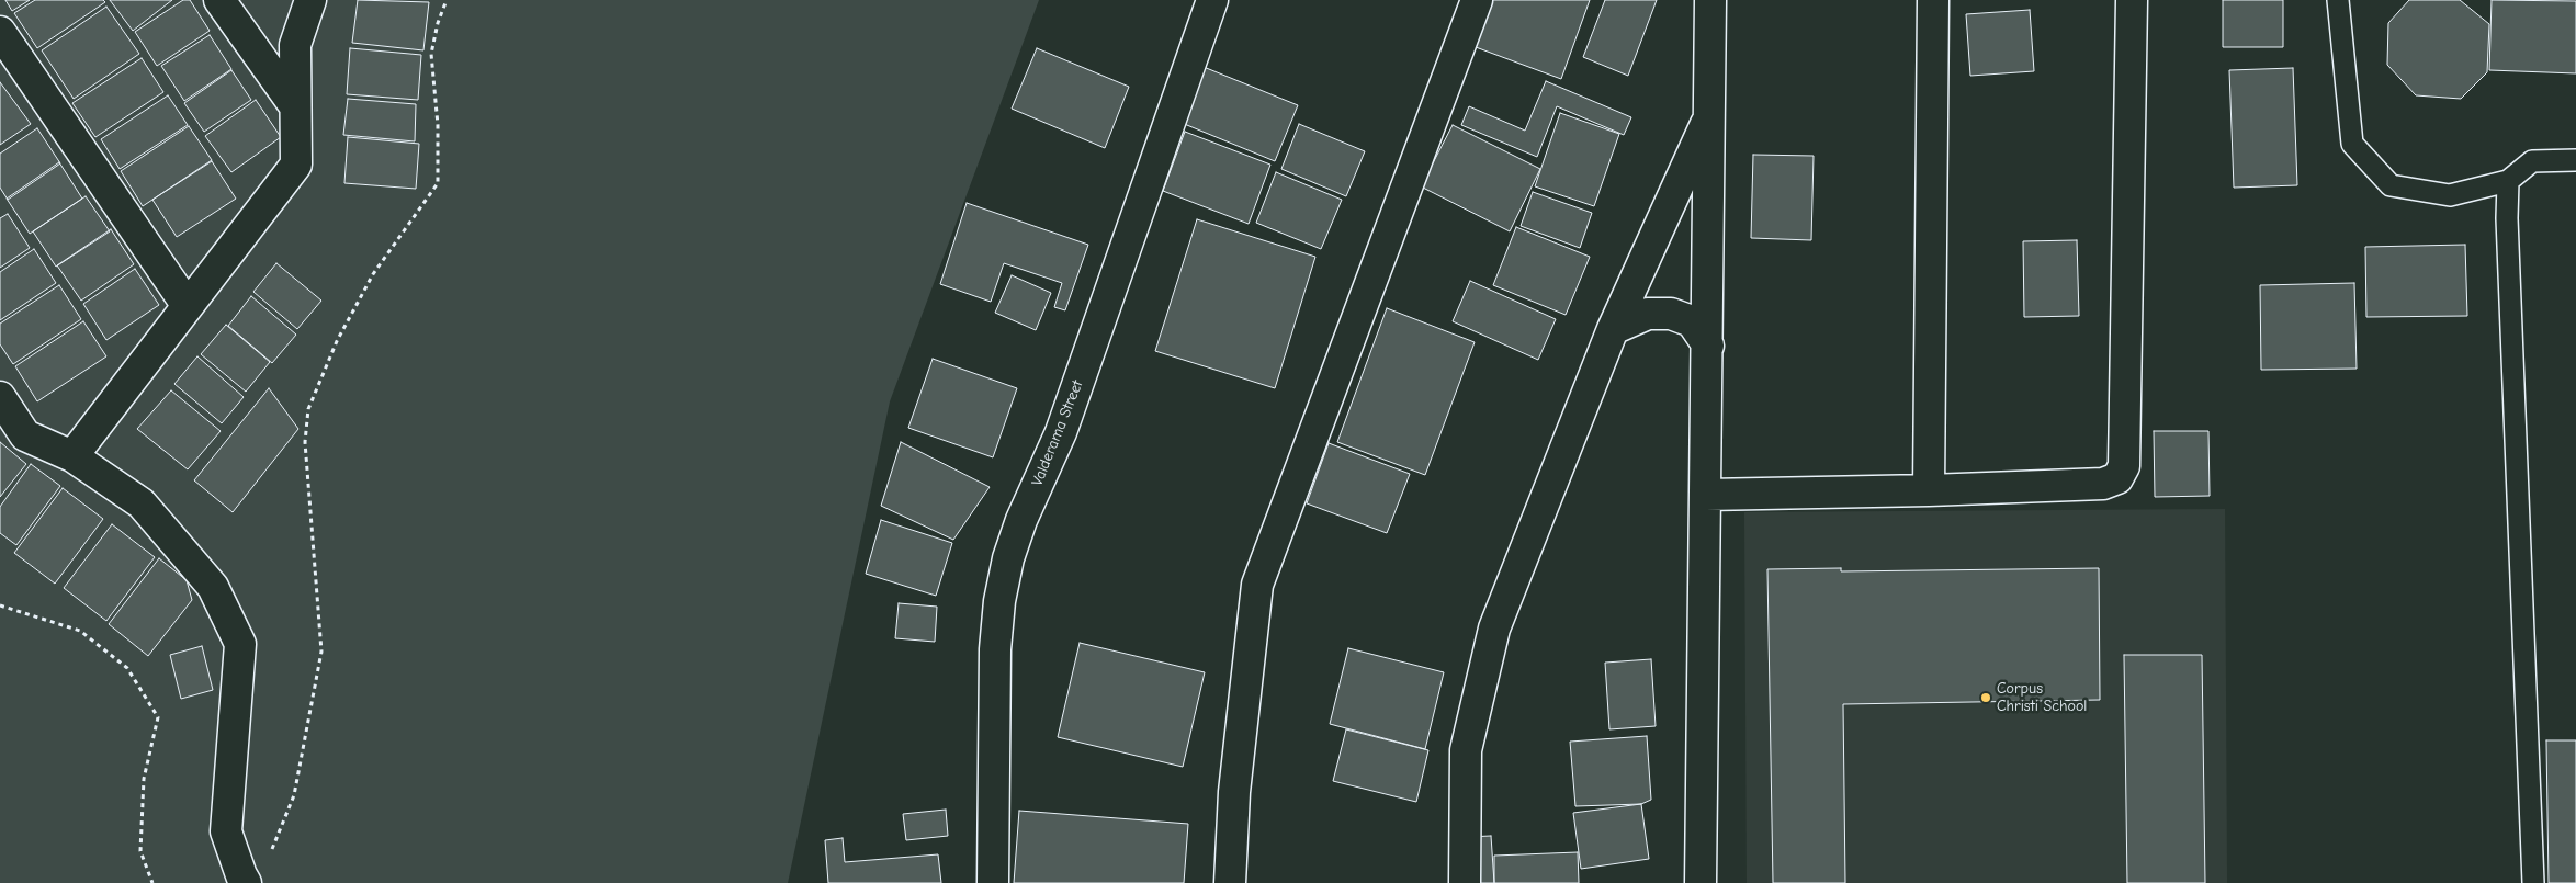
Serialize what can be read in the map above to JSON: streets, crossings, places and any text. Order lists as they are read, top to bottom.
{
  "streets": {
    "street": ["Valderama Street"]
  },
  "places": ["Corpus Christi School"]
}
